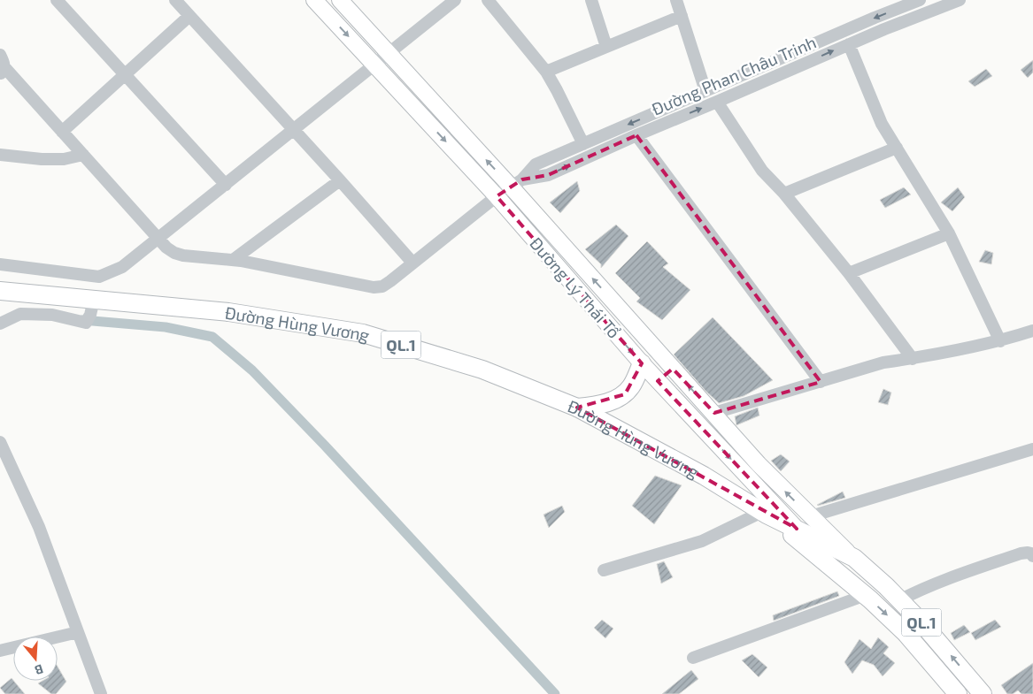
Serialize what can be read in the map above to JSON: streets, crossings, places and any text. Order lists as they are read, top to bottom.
{
  "streets": {
    "highway": ["Đường Hùng Vương", "QL.1"],
    "main road": ["Đường Lý Thái Tổ"],
    "street": ["Đường Phan Châu Trinh"]
  },
  "crossings": [
    ["Đường Phan Châu Trinh", "Đường Lý Thái Tổ"],
    ["Đường Lý Thái Tổ", "Đường Hùng Vương"]
  ],
  "north": "bottom"
}
